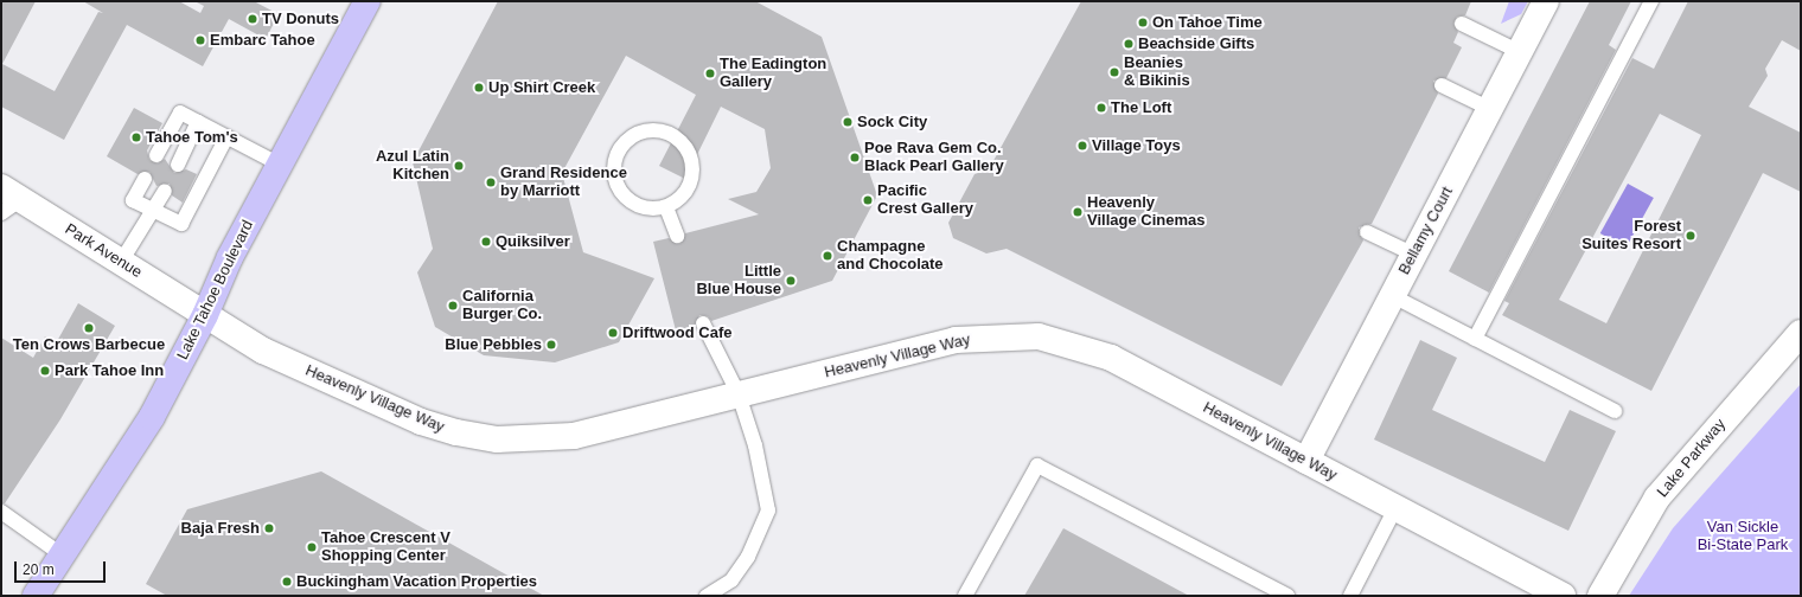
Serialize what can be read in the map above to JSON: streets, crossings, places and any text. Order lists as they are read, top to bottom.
{
  "streets": {
    "highway": ["Lake Tahoe Boulevard"],
    "street": [
      "Bellamy Court",
      "Park Avenue",
      "Heavenly Village Way",
      "Lake Parkway"
    ]
  },
  "crossings": [
    ["Bellamy Court", "Heavenly Village Way"],
    ["Park Avenue", "Lake Tahoe Boulevard"],
    ["Park Avenue", "Heavenly Village Way"],
    ["Lake Tahoe Boulevard", "Heavenly Village Way"]
  ],
  "parks": ["Van Sickle Bi-State Park"],
  "places": [
    "TV Donuts",
    "On Tahoe Time",
    "Embarc Tahoe",
    "Beachside Gifts",
    "Beanies & Bikinis",
    "The Eadington Gallery",
    "Up Shirt Creek",
    "The Loft",
    "Sock City",
    "Tahoe Tom's",
    "Village Toys",
    "Poe Rava Gem Co. Black Pearl Gallery",
    "Azul Latin Kitchen",
    "Grand Residence by Marriott",
    "Pacific Crest Gallery",
    "Heavenly Village Cinemas",
    "Forest Suites Resort",
    "Quiksilver",
    "Champagne and Chocolate",
    "Little Blue House",
    "California Burger Co.",
    "Ten Crows Barbecue",
    "Driftwood Cafe",
    "Blue Pebbles",
    "Park Tahoe Inn",
    "Baja Fresh",
    "Tahoe Crescent V Shopping Center",
    "Buckingham Vacation Properties"
  ],
  "scale_bar": "20 m"
}
